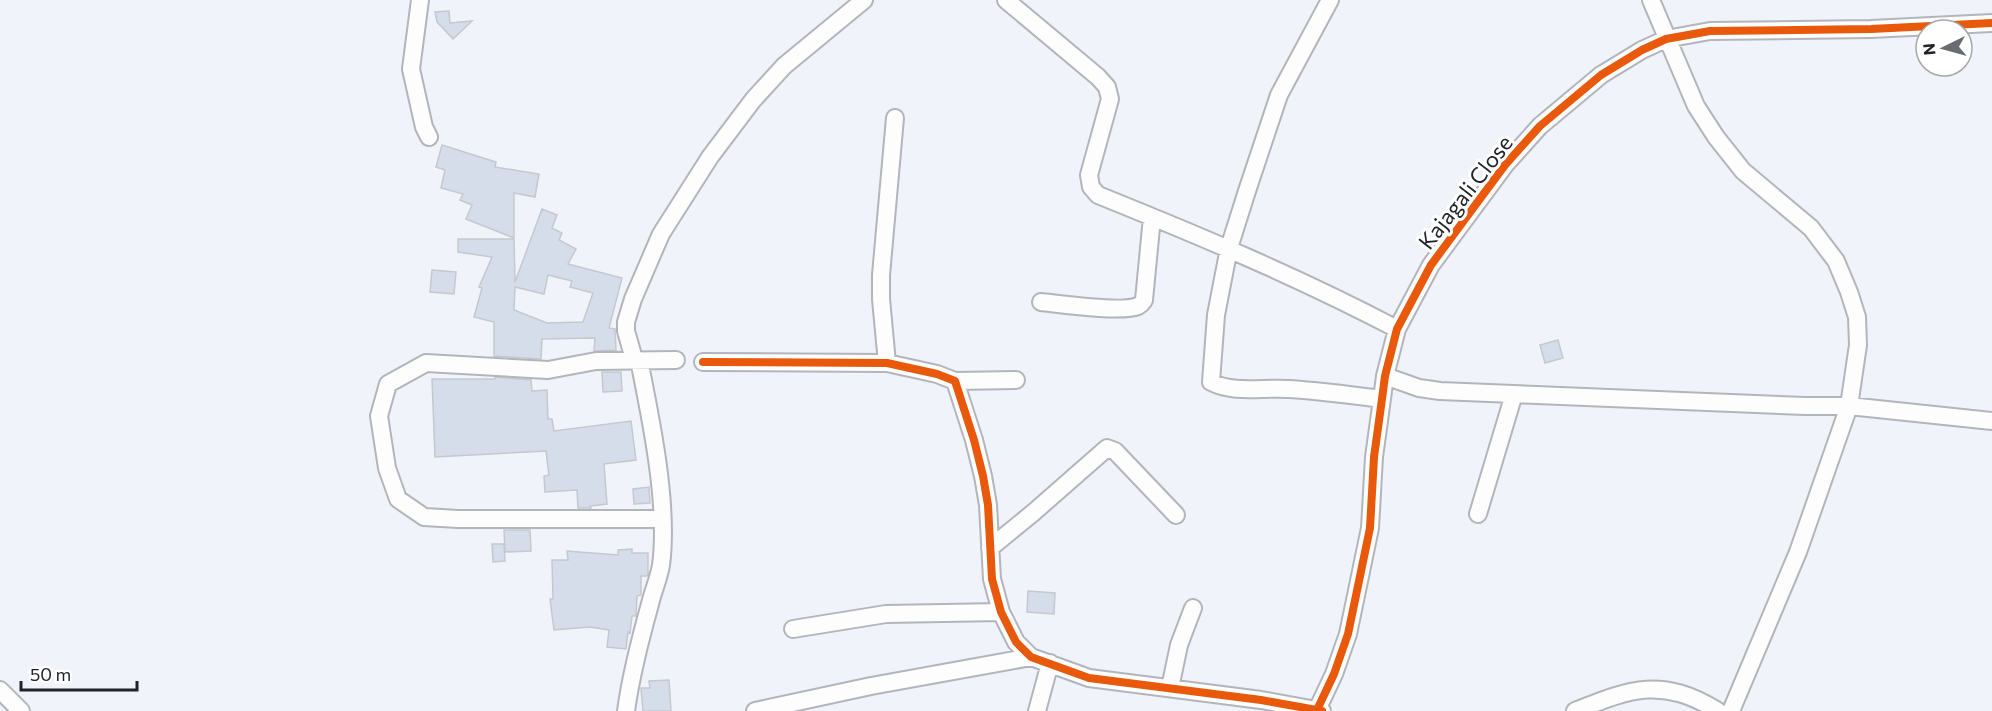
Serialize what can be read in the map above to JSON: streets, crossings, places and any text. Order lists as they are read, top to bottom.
{
  "streets": {
    "street": ["Kajagali Close"]
  },
  "scale_bar": "50 m",
  "north": "left"
}
